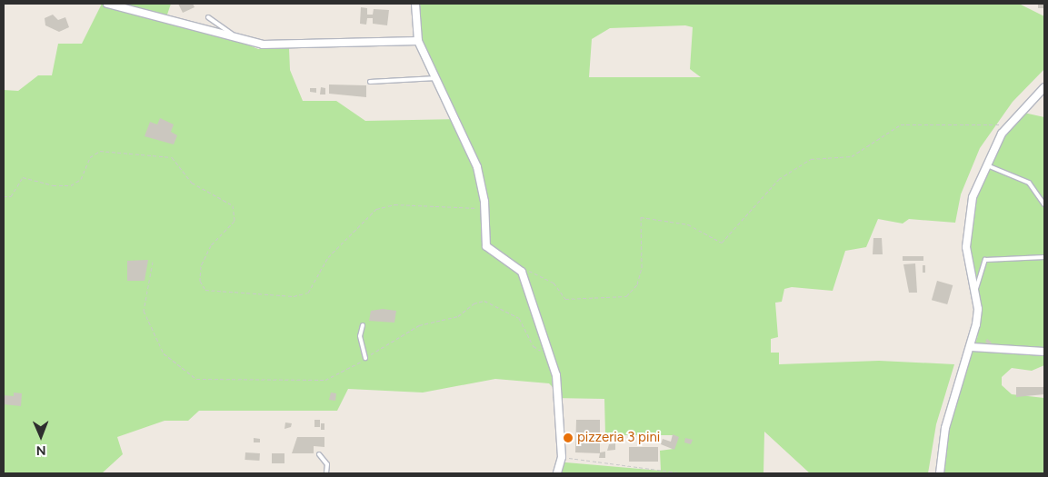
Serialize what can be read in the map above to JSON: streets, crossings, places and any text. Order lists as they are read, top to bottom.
{
  "places": ["pizzeria 3 pini"],
  "north": "bottom"
}
